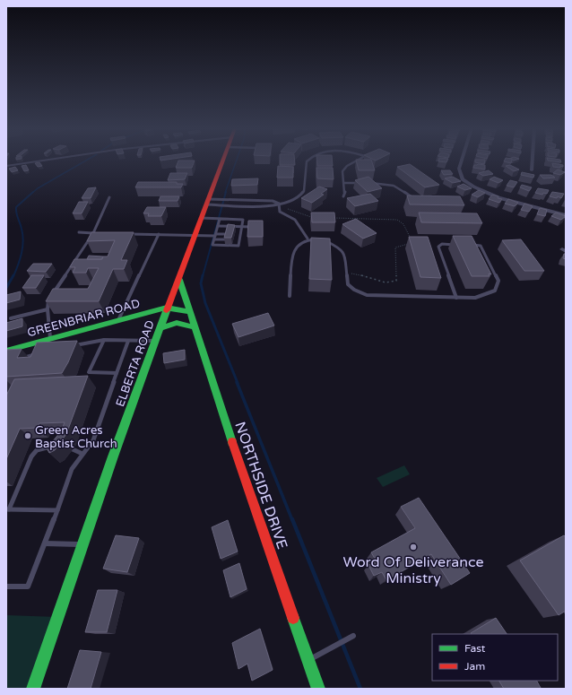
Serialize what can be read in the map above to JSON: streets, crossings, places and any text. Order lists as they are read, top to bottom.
{
  "streets": {
    "street": ["GREENBRIAR ROAD", "ELBERTA ROAD", "NORTHSIDE DRIVE"]
  },
  "crossings": [
    ["GREENBRIAR ROAD", "ELBERTA ROAD"],
    ["ELBERTA ROAD", "NORTHSIDE DRIVE"]
  ],
  "places": ["Green Acres Baptist Church", "Word Of Deliverance Ministry"],
  "legend": ["Fast", "Jam"]
}
